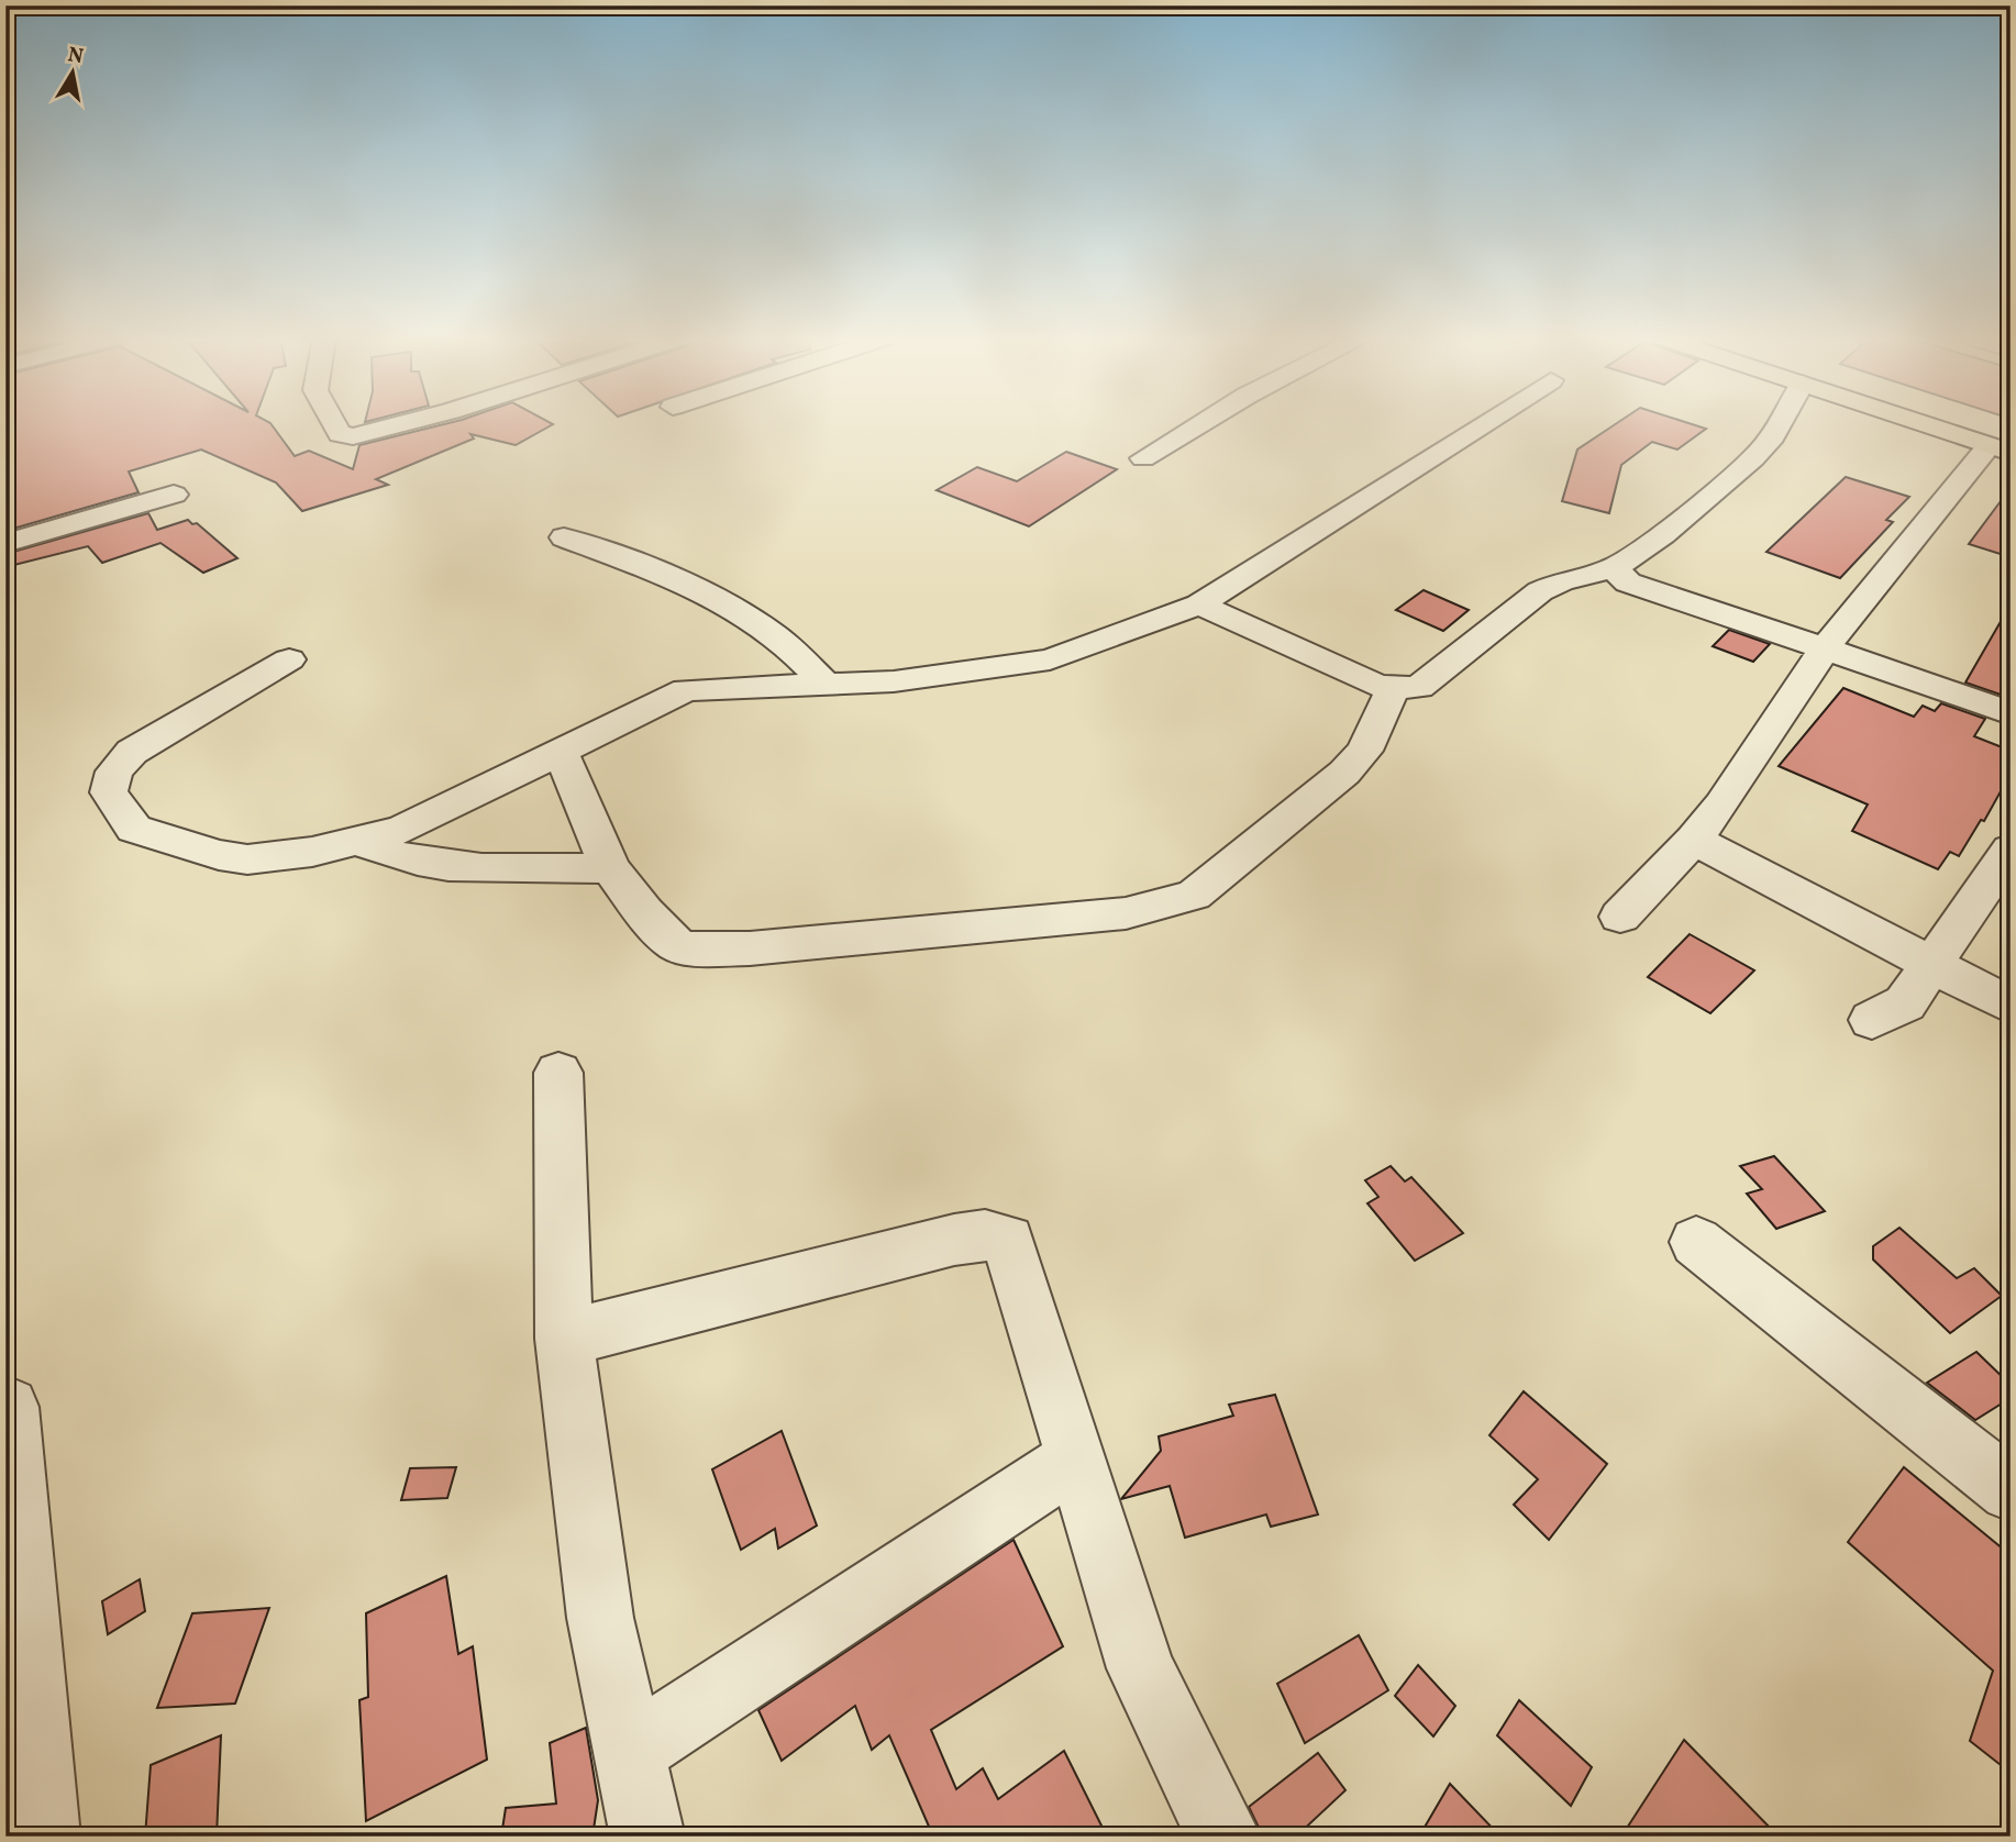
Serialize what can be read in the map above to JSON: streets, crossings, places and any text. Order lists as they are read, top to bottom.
{
  "north": "top"
}
